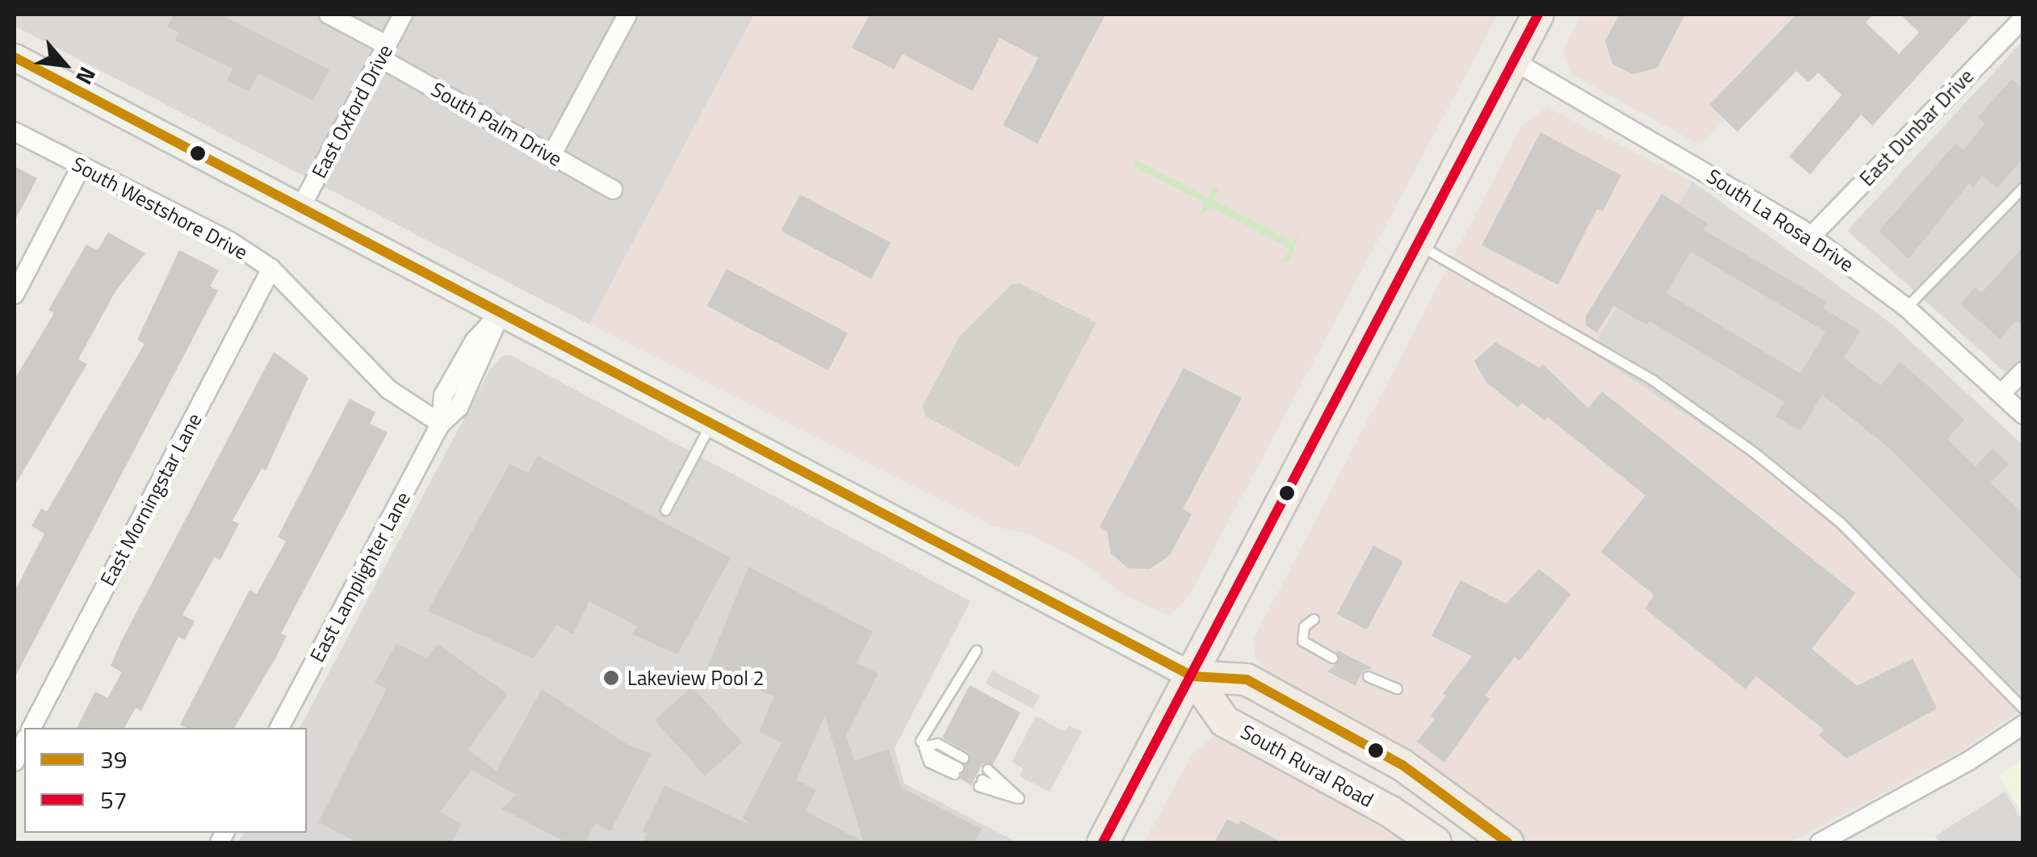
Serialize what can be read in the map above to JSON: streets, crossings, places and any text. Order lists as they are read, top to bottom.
{
  "streets": {
    "main road": ["South Rural Road"],
    "street": [
      "East Oxford Drive",
      "South Palm Drive",
      "East Dunbar Drive",
      "South Westshore Drive",
      "South La Rosa Drive",
      "East Morningstar Lane",
      "East Lamplighter Lane"
    ]
  },
  "crossings": [
    ["East Oxford Drive", "South Palm Drive"],
    ["East Oxford Drive", "South Rural Road"],
    ["East Dunbar Drive", "South La Rosa Drive"],
    ["South Westshore Drive", "East Morningstar Lane"],
    ["South Westshore Drive", "East Lamplighter Lane"],
    ["East Lamplighter Lane", "South Rural Road"]
  ],
  "places": ["Lakeview Pool 2"],
  "lines": ["transit line 57", "transit line 39"],
  "legend": ["39", "57"],
  "north": "bottom right"
}
